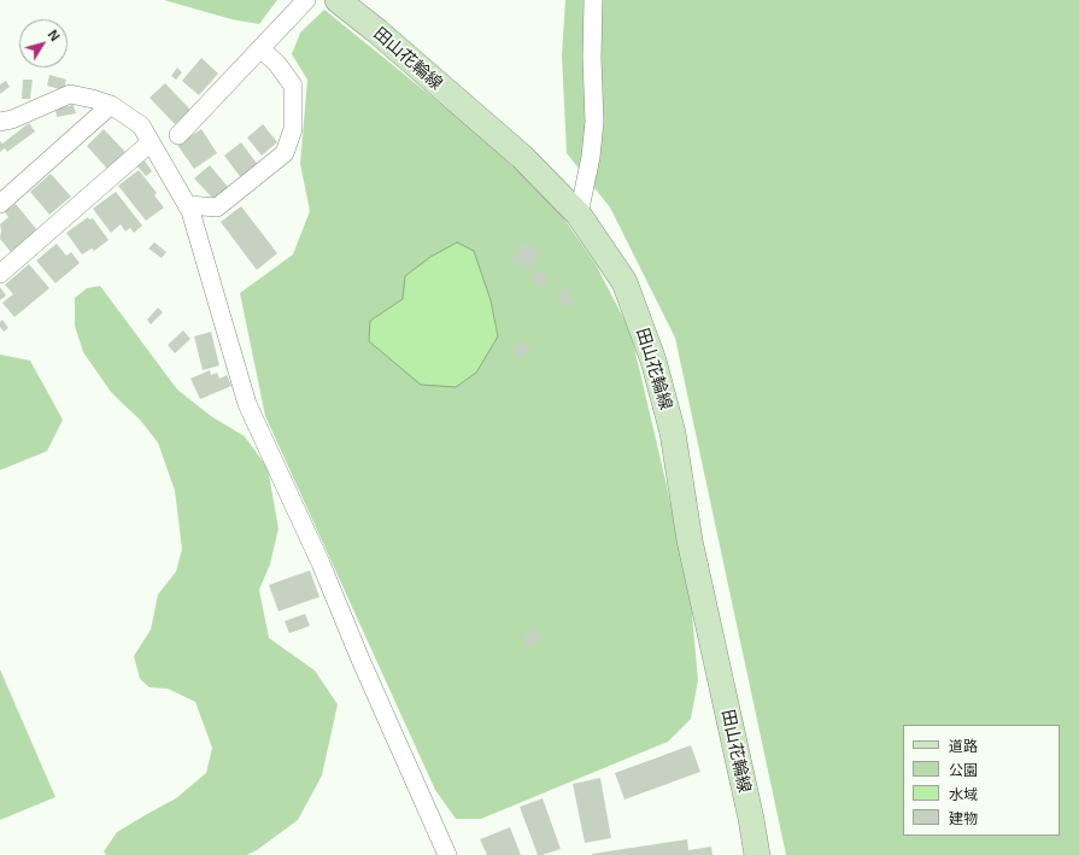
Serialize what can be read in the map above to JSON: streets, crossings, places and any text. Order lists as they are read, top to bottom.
{
  "streets": {
    "main road": ["田山花輪線"]
  },
  "legend": [
    "道路",
    "公園",
    "水域",
    "建物"
  ],
  "north": "top right"
}
